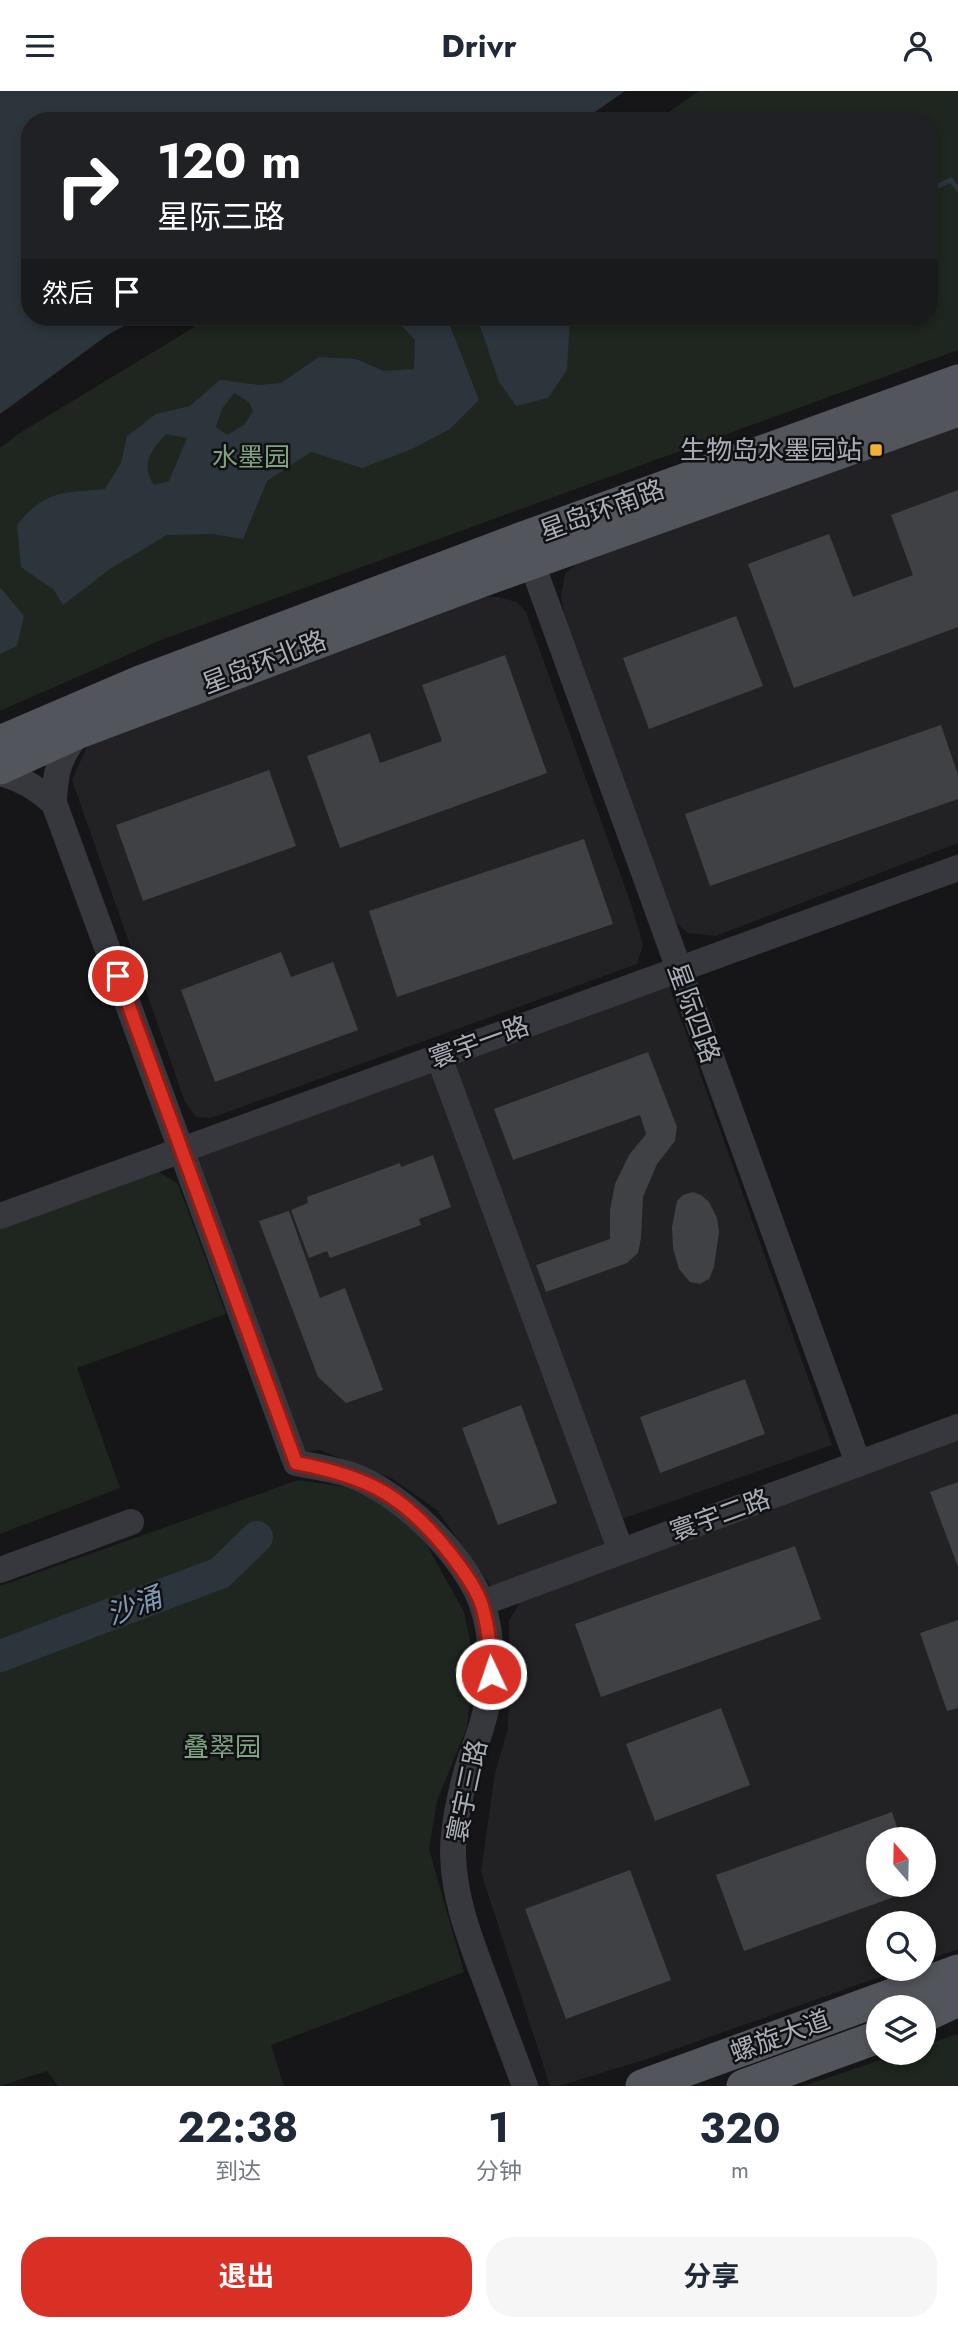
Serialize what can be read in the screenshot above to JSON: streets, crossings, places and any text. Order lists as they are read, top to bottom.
{
  "streets": {
    "main road": ["星岛环南路", "星岛环北路", "螺旋大道"],
    "street": [
      "星际四路",
      "寰宇一路",
      "寰宇二路",
      "寰宇三路"
    ]
  },
  "crossings": [
    ["星岛环南路", "星岛环北路"],
    ["星岛环南路", "星际四路"],
    ["星岛环北路", "星际四路"],
    ["星际四路", "寰宇一路"],
    ["星际四路", "寰宇二路"],
    ["寰宇一路", "寰宇三路"],
    ["寰宇二路", "寰宇三路"]
  ],
  "water": ["沙涌"],
  "parks": ["水墨园", "叠翠园"],
  "places": {
    "transit": ["生物岛水墨园站"]
  },
  "north": "top",
  "page": {
    "header": "Drivr",
    "turn": ["120 m", "星际三路"],
    "then": "然后",
    "eta": [
      "22:38",
      "到达",
      "1",
      "分钟",
      "320",
      "m"
    ],
    "buttons": ["退出", "分享"]
  }
}
